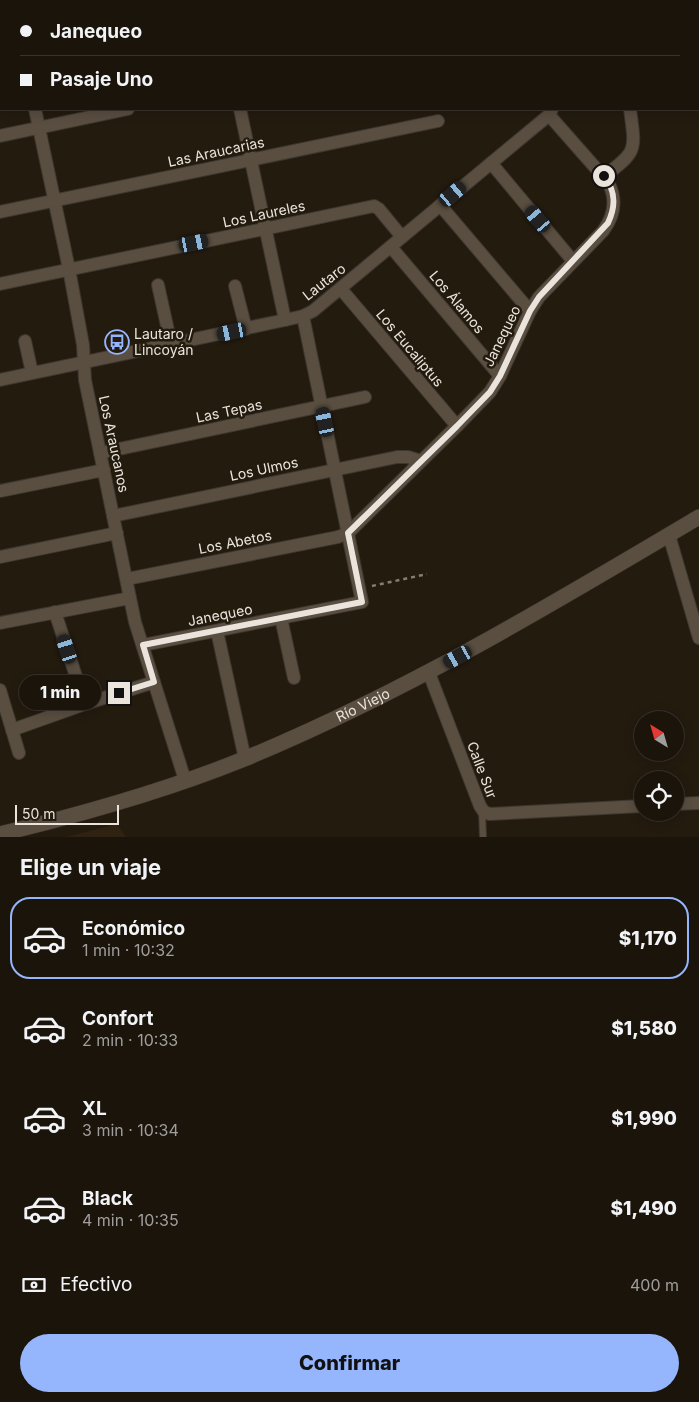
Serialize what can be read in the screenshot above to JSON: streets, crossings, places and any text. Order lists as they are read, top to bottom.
{
  "streets": {
    "main road": ["Río Viejo"],
    "street": [
      "Las Araucarias",
      "Los Laureles",
      "Lautaro",
      "Los Álamos",
      "Janequeo",
      "Los Eucaliptus",
      "Las Tepas",
      "Los Araucanos",
      "Los Ulmos",
      "Los Abetos",
      "Calle Sur"
    ]
  },
  "crossings": [
    ["Las Araucarias", "Los Araucanos"],
    ["Los Laureles", "Lautaro"],
    ["Los Laureles", "Los Araucanos"],
    ["Lautaro", "Los Álamos"],
    ["Lautaro", "Janequeo"],
    ["Lautaro", "Los Eucaliptus"],
    ["Lautaro", "Los Araucanos"],
    ["Los Álamos", "Janequeo"],
    ["Janequeo", "Los Eucaliptus"],
    ["Janequeo", "Los Araucanos"],
    ["Janequeo", "Los Ulmos"],
    ["Janequeo", "Los Abetos"],
    ["Las Tepas", "Los Araucanos"],
    ["Los Araucanos", "Los Ulmos"],
    ["Los Araucanos", "Los Abetos"],
    ["Los Araucanos", "Río Viejo"],
    ["Río Viejo", "Calle Sur"]
  ],
  "places": {
    "bus stop": ["Lautaro / Lincoyán"]
  },
  "scale_bar": "50 m",
  "north": "top left",
  "page": {
    "banner": ["Janequeo", "Pasaje Uno"],
    "bubble": "1 min",
    "scale": "50 m",
    "heading": "Elige un viaje",
    "list": [
      {
        "name": "Económico",
        "note": "1 min · 10:32",
        "value": "$1,170"
      },
      {
        "name": "Confort",
        "note": "2 min · 10:33",
        "value": "$1,580"
      },
      {
        "name": "XL",
        "note": "3 min · 10:34",
        "value": "$1,990"
      },
      {
        "name": "Black",
        "note": "4 min · 10:35",
        "value": "$1,490"
      }
    ],
    "pay": ["Efectivo", "400 m"],
    "buttons": "Confirmar"
  }
}
